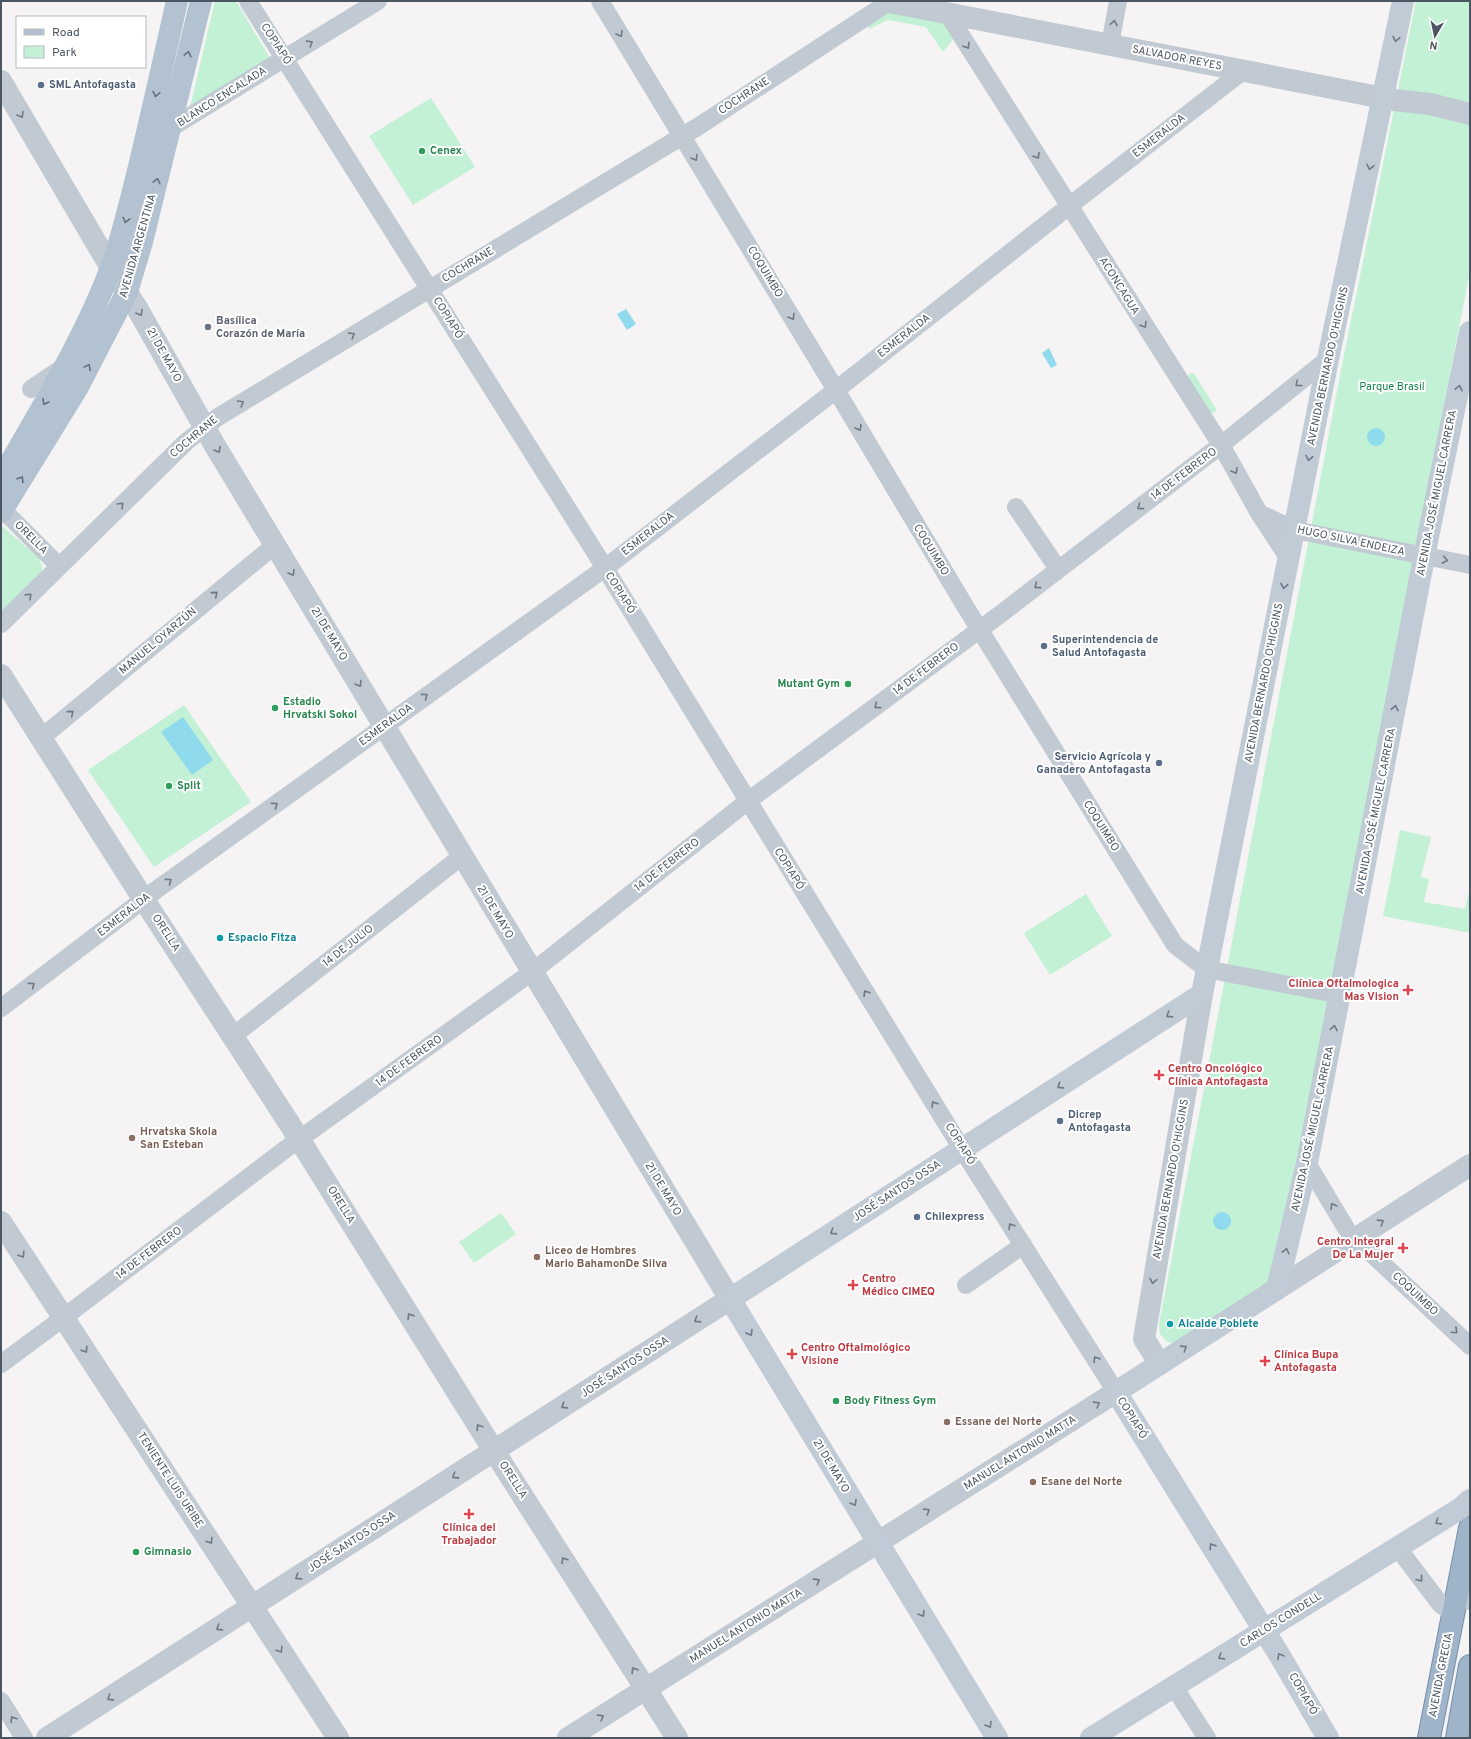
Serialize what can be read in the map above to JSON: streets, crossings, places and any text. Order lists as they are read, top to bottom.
{
  "streets": {
    "highway": ["AVENIDA GRECIA"],
    "main road": [
      "COPIAPÓ",
      "AVENIDA ARGENTINA",
      "21 DE MAYO",
      "AVENIDA BERNARDO O'HIGGINS",
      "AVENIDA JOSÉ MIGUEL CARRERA",
      "JOSÉ SANTOS OSSA",
      "MANUEL ANTONIO MATTA",
      "CARLOS CONDELL"
    ],
    "street": [
      "SALVADOR REYES",
      "COCHRANE",
      "BLANCO ENCALADA",
      "ESMERALDA",
      "COQUIMBO",
      "ACONCAGUA",
      "14 DE FEBRERO",
      "ORELLA",
      "HUGO SILVA ENDEIZA",
      "MANUEL OYARZÚN",
      "14 DE JULIO",
      "TENIENTE LUIS URIBE"
    ]
  },
  "crossings": [
    ["COPIAPÓ", "COCHRANE"],
    ["COPIAPÓ", "BLANCO ENCALADA"],
    ["COPIAPÓ", "ESMERALDA"],
    ["COPIAPÓ", "14 DE FEBRERO"],
    ["COPIAPÓ", "JOSÉ SANTOS OSSA"],
    ["COPIAPÓ", "MANUEL ANTONIO MATTA"],
    ["COPIAPÓ", "CARLOS CONDELL"],
    ["SALVADOR REYES", "COCHRANE"],
    ["SALVADOR REYES", "ESMERALDA"],
    ["SALVADOR REYES", "ACONCAGUA"],
    ["SALVADOR REYES", "AVENIDA BERNARDO O'HIGGINS"],
    ["COCHRANE", "COQUIMBO"],
    ["COCHRANE", "21 DE MAYO"],
    ["COCHRANE", "ORELLA"],
    ["BLANCO ENCALADA", "AVENIDA ARGENTINA"],
    ["ESMERALDA", "COQUIMBO"],
    ["ESMERALDA", "ACONCAGUA"],
    ["ESMERALDA", "21 DE MAYO"],
    ["ESMERALDA", "ORELLA"],
    ["AVENIDA ARGENTINA", "21 DE MAYO"],
    ["AVENIDA ARGENTINA", "ORELLA"],
    ["COQUIMBO", "AVENIDA BERNARDO O'HIGGINS"],
    ["COQUIMBO", "14 DE FEBRERO"],
    ["COQUIMBO", "AVENIDA JOSÉ MIGUEL CARRERA"],
    ["COQUIMBO", "MANUEL ANTONIO MATTA"],
    ["ACONCAGUA", "AVENIDA BERNARDO O'HIGGINS"],
    ["ACONCAGUA", "14 DE FEBRERO"],
    ["ACONCAGUA", "HUGO SILVA ENDEIZA"],
    ["21 DE MAYO", "14 DE FEBRERO"],
    ["21 DE MAYO", "MANUEL OYARZÚN"],
    ["21 DE MAYO", "14 DE JULIO"],
    ["21 DE MAYO", "JOSÉ SANTOS OSSA"],
    ["21 DE MAYO", "MANUEL ANTONIO MATTA"],
    ["AVENIDA BERNARDO O'HIGGINS", "14 DE FEBRERO"],
    ["AVENIDA BERNARDO O'HIGGINS", "HUGO SILVA ENDEIZA"],
    ["AVENIDA BERNARDO O'HIGGINS", "JOSÉ SANTOS OSSA"],
    ["AVENIDA BERNARDO O'HIGGINS", "MANUEL ANTONIO MATTA"],
    ["14 DE FEBRERO", "ORELLA"],
    ["14 DE FEBRERO", "TENIENTE LUIS URIBE"],
    ["AVENIDA JOSÉ MIGUEL CARRERA", "HUGO SILVA ENDEIZA"],
    ["AVENIDA JOSÉ MIGUEL CARRERA", "MANUEL ANTONIO MATTA"],
    ["ORELLA", "MANUEL OYARZÚN"],
    ["ORELLA", "14 DE JULIO"],
    ["ORELLA", "JOSÉ SANTOS OSSA"],
    ["ORELLA", "MANUEL ANTONIO MATTA"],
    ["JOSÉ SANTOS OSSA", "TENIENTE LUIS URIBE"]
  ],
  "one_way": [
    "COPIAPÓ",
    "COCHRANE",
    "BLANCO ENCALADA",
    "ESMERALDA",
    "COQUIMBO",
    "ACONCAGUA",
    "21 DE MAYO",
    "AVENIDA BERNARDO O'HIGGINS",
    "14 DE FEBRERO",
    "AVENIDA JOSÉ MIGUEL CARRERA",
    "ORELLA",
    "MANUEL OYARZÚN",
    "JOSÉ SANTOS OSSA",
    "MANUEL ANTONIO MATTA",
    "TENIENTE LUIS URIBE",
    "CARLOS CONDELL"
  ],
  "parks": ["Parque Brasil"],
  "places": {
    "other": [
      "SML Antofagasta",
      "Cenex",
      "Basílica Corazón de María",
      "Superintendencia de Salud Antofagasta",
      "Mutant Gym",
      "Estadio Hrvatski Sokol",
      "Servicio Agrícola y Ganadero Antofagasta",
      "Split",
      "Espacio Fitza",
      "Dicrep Antofagasta",
      "Hrvatska Skola San Esteban",
      "Chilexpress",
      "Liceo de Hombres Mario BahamonDe Silva",
      "Alcalde Poblete",
      "Body Fitness Gym",
      "Essane del Norte",
      "Esane del Norte",
      "Gimnasio"
    ],
    "health": [
      "Clínica Oftalmologica Mas Vision",
      "Centro Oncológico Clínica Antofagasta",
      "Centro Integral De La Mujer",
      "Centro Médico CIMEQ",
      "Centro Oftalmológico Visione",
      "Clínica Bupa Antofagasta",
      "Clínica del Trabajador"
    ]
  },
  "legend": ["Road", "Park"],
  "north": "bottom"
}
